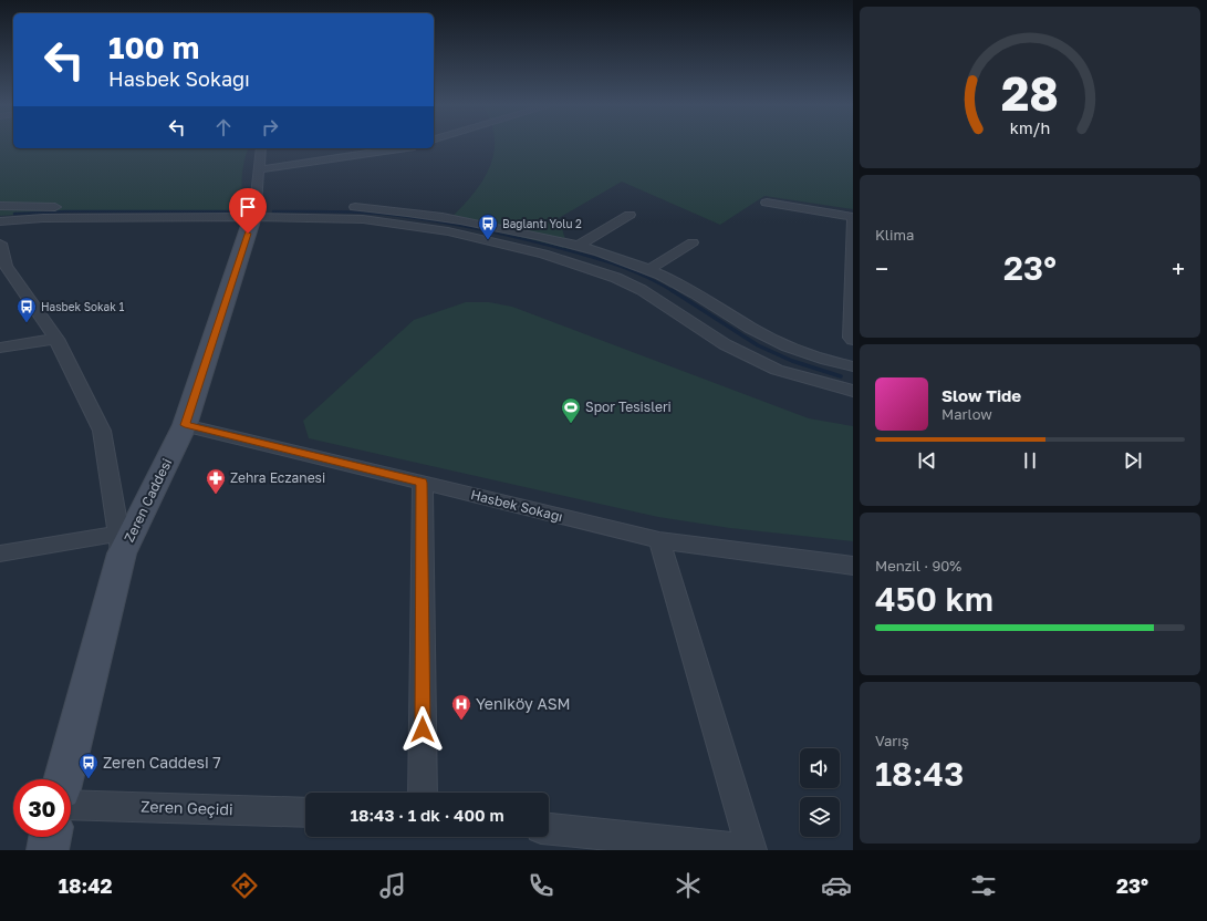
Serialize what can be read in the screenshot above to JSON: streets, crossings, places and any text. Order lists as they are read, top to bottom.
{
  "streets": {
    "street": ["Zeren Caddesi", "Hasbek Sokağı", "Zeren Geçidi"]
  },
  "crossings": [
    ["Zeren Caddesi", "Hasbek Sokağı"]
  ],
  "places": {
    "bus stop": ["Bağlantı Yolu 2", "Hasbek Sokak 1", "Zeren Caddesi 7"],
    "sports": ["Spor Tesisleri"],
    "pharmacy": ["Zehra Eczanesi"],
    "hospital": ["Yeniköy ASM"]
  },
  "page": {
    "turn": ["100 m", "Hasbek Sokağı"],
    "tile": [
      "Klima",
      ["Menzil · 90%", "450 km"],
      ["Varış", "18:43"]
    ],
    "heat": ["−", "23°", "+"],
    "song": ["Slow Tide", "Marlow"],
    "limit": "30",
    "trip": "18:43 · 1 dk · 400 m",
    "tabs": ["18:42", "23°"],
    "gauge": ["28", "km/h"]
  }
}
